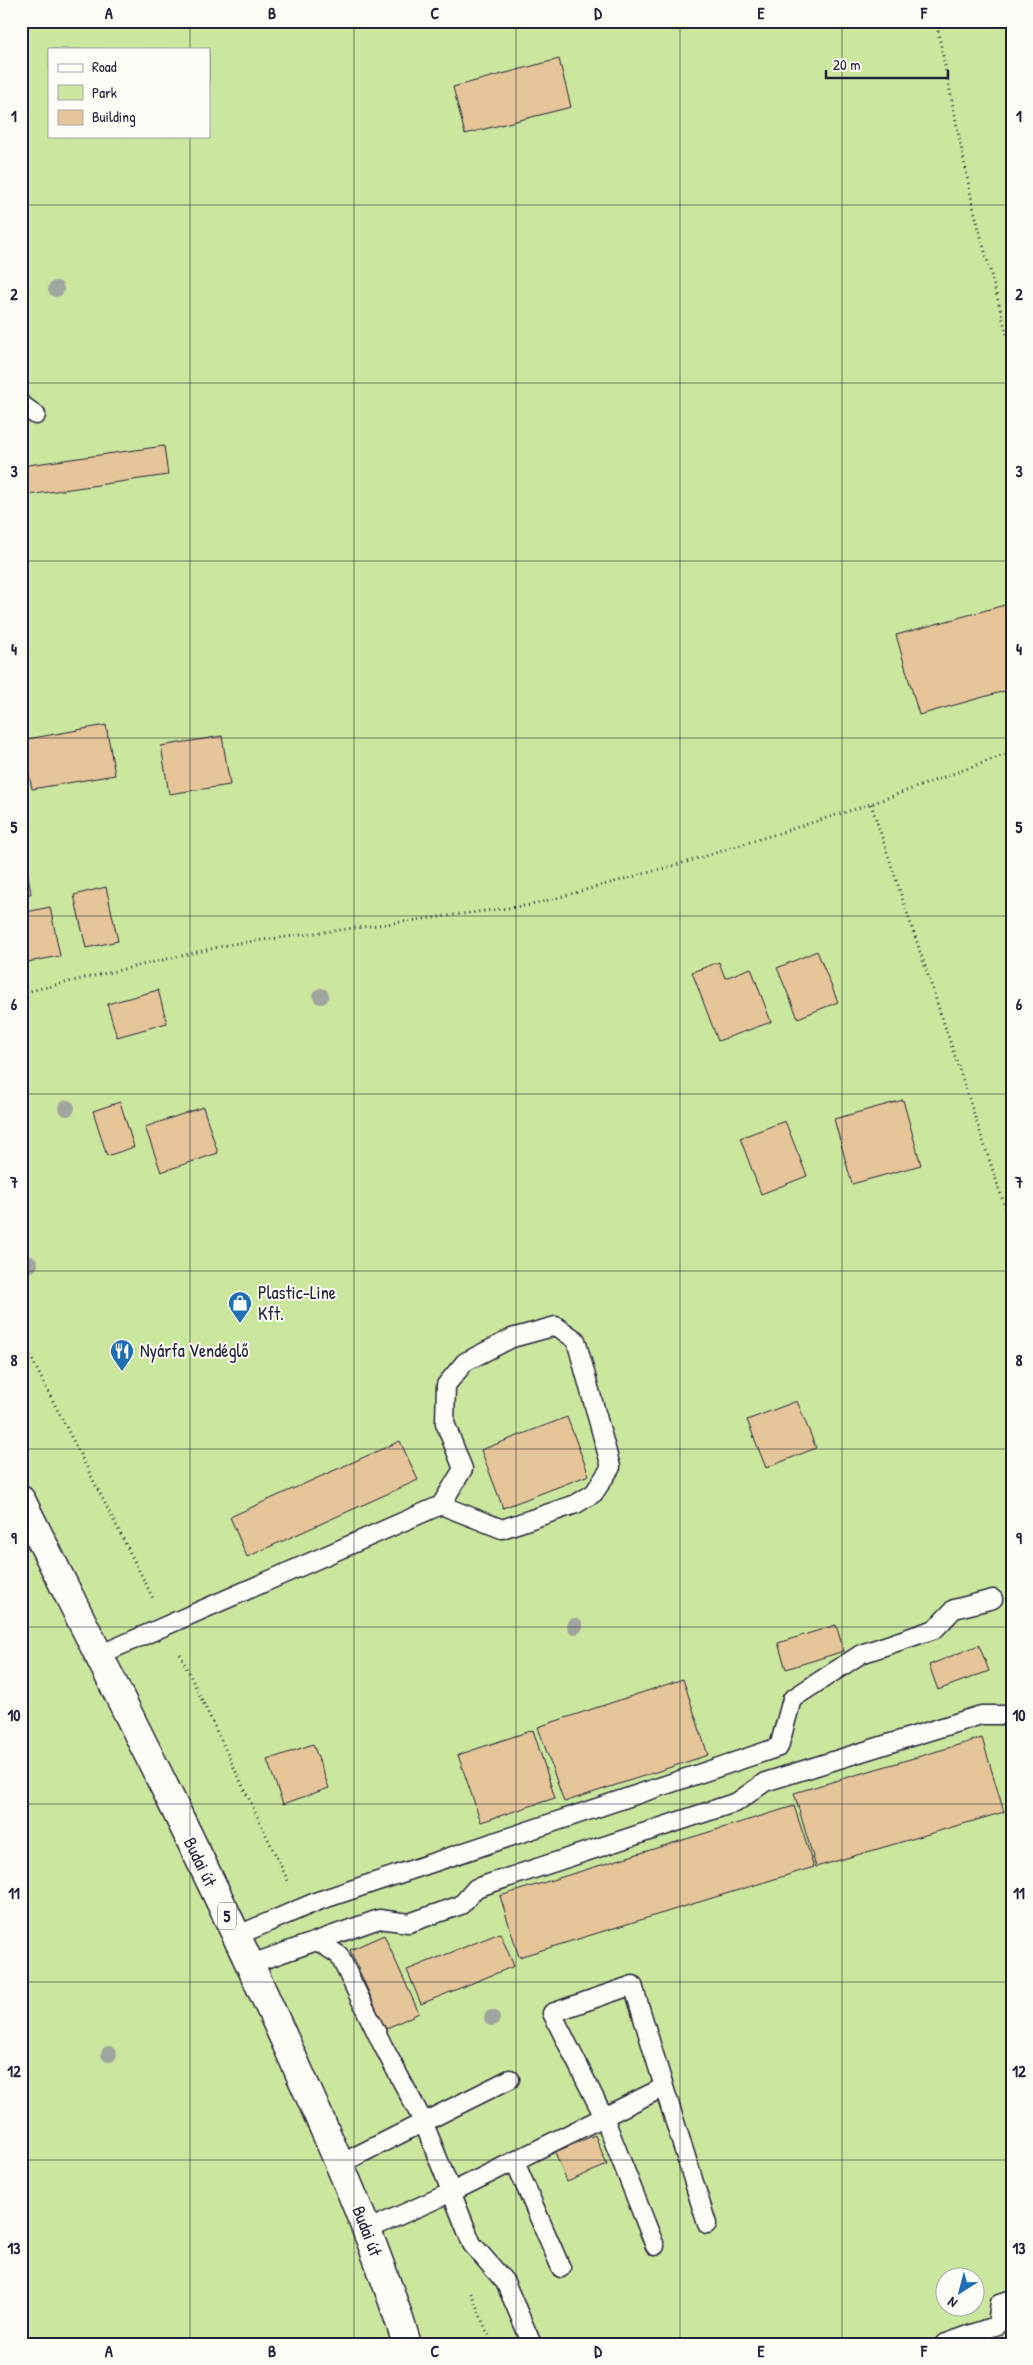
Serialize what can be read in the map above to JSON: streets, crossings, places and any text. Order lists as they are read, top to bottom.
{
  "streets": {
    "main road": ["Budai út", "5"]
  },
  "places": {
    "shop": ["Plastic-Line Kft."],
    "restaurant": ["Nyárfa Vendéglő"]
  },
  "legend": ["Road", "Park", "Building"],
  "scale_bar": "20 m",
  "north": "bottom left",
  "grid": {
    "columns": [
      "A",
      "B",
      "C",
      "D",
      "E",
      "F"
    ],
    "rows": [
      "1",
      "2",
      "3",
      "4",
      "5",
      "6",
      "7",
      "8",
      "9",
      "10",
      "11",
      "12",
      "13"
    ]
  }
}
